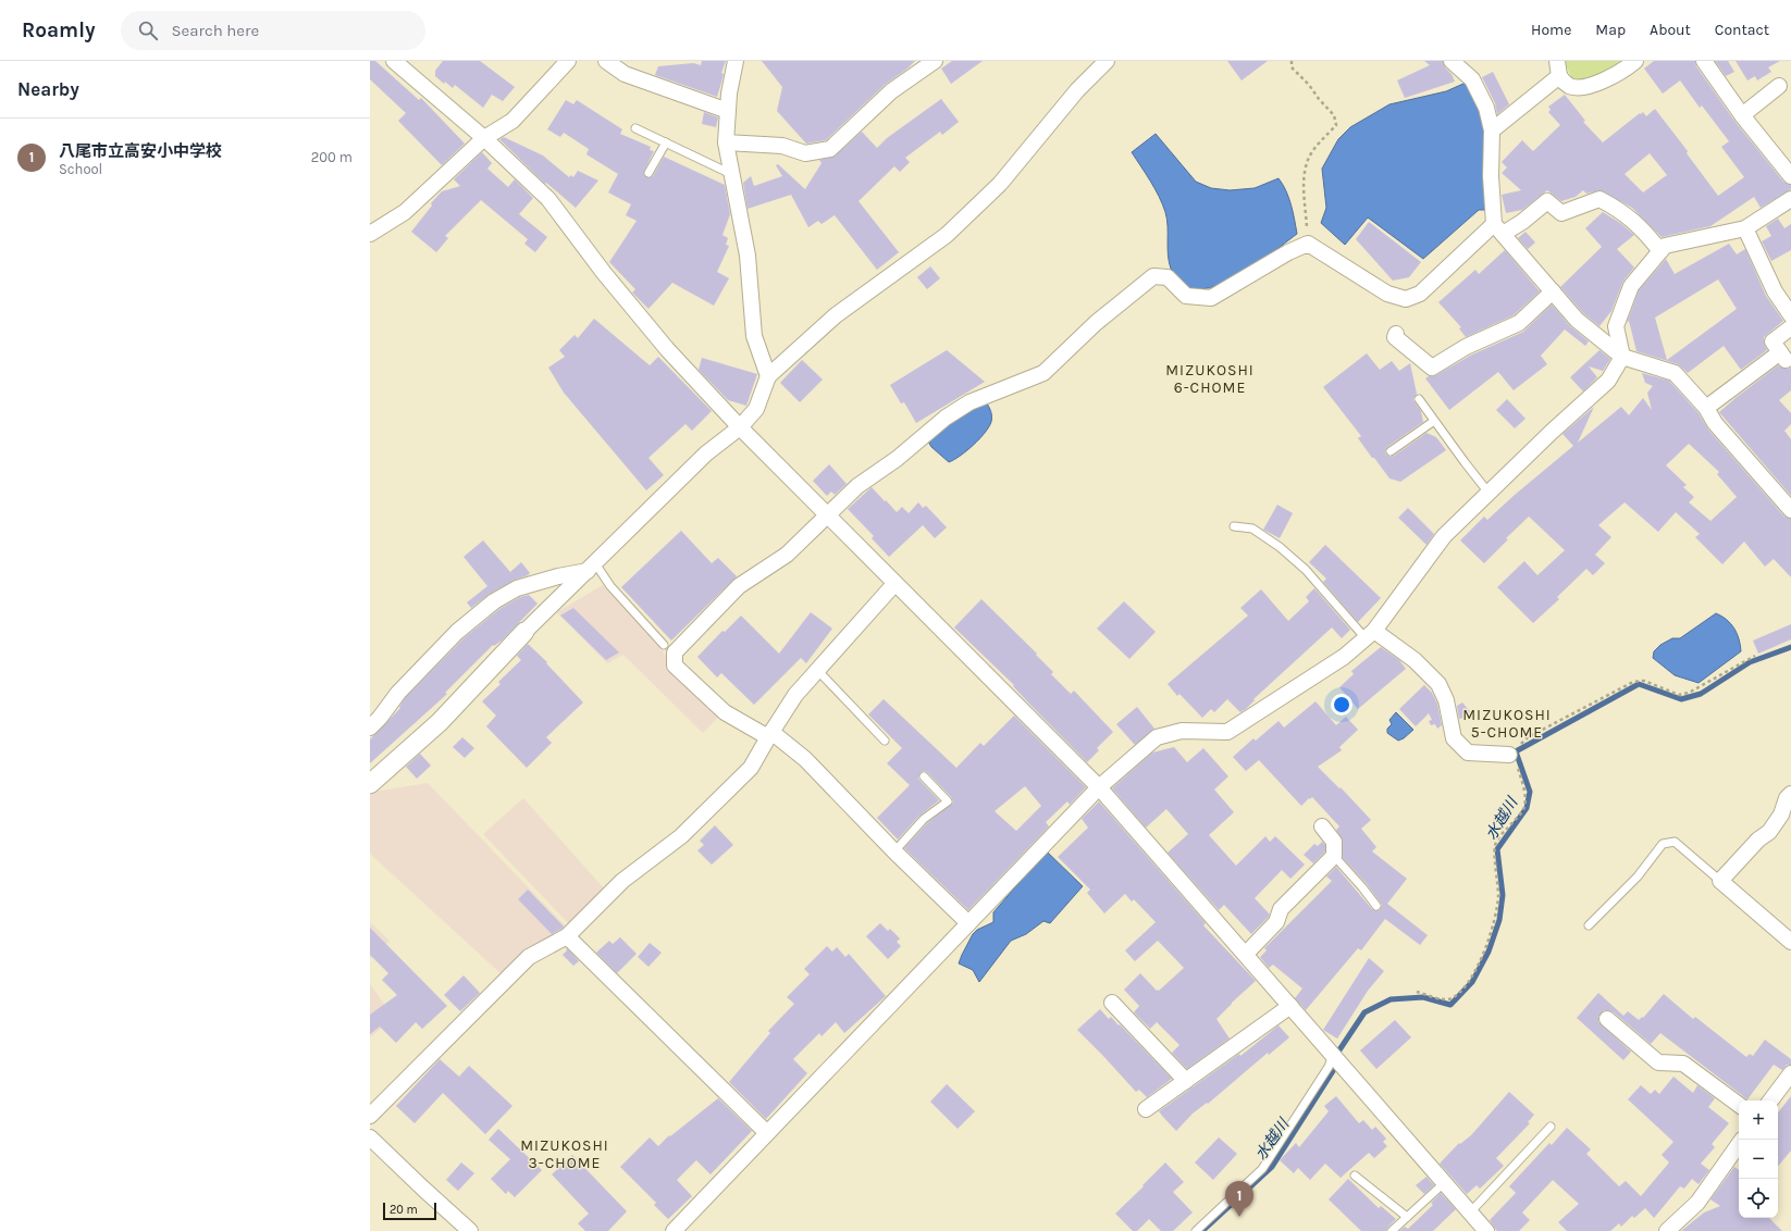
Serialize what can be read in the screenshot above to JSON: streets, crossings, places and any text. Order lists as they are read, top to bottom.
{
  "districts": ["MIZUKOSHI 6-CHOME", "MIZUKOSHI 5-CHOME", "MIZUKOSHI 3-CHOME"],
  "water": ["水越川"],
  "scale_bar": "20 m",
  "page": {
    "header": "Roamly",
    "search": "Search here",
    "nav": [
      "Home",
      "Map",
      "About",
      "Contact"
    ],
    "heading": "Nearby",
    "list": [
      {
        "mark": "1",
        "name": "八尾市立高安小中学校",
        "note": "School",
        "value": "200 m"
      }
    ],
    "map_buttons": ["+", "−"],
    "pins": "1",
    "scale": "20 m"
  }
}
